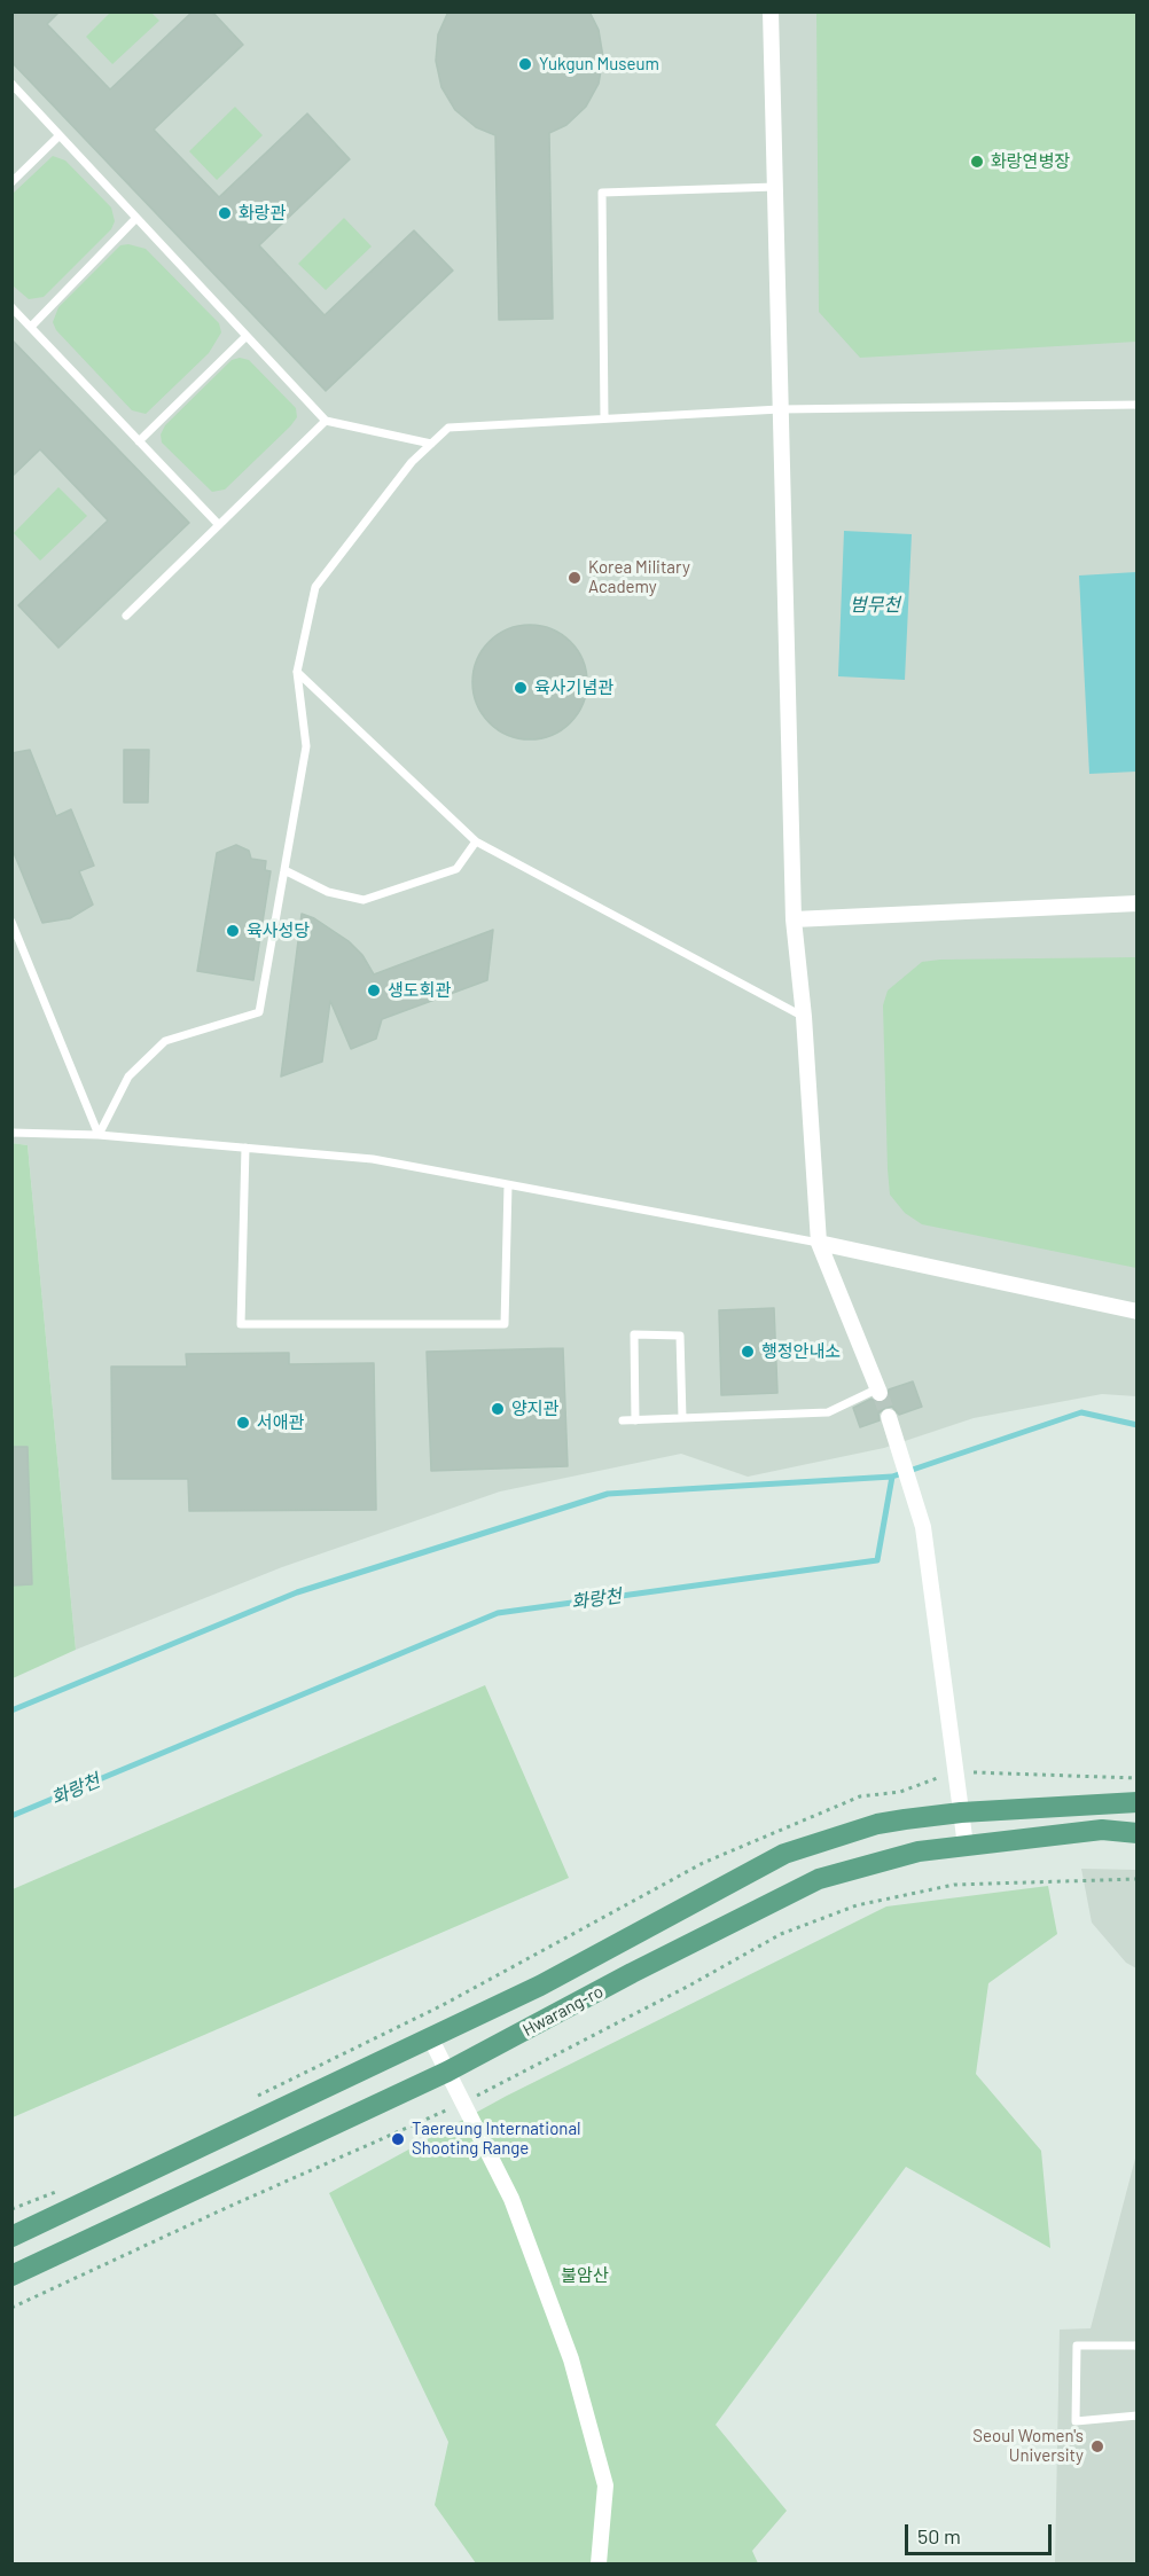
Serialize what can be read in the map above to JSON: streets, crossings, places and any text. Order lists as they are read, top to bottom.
{
  "streets": {
    "main road": ["Hwarang-ro"]
  },
  "water": ["범무천", "화랑천"],
  "parks": ["불암산"],
  "places": [
    "Yukgun Museum",
    "화랑연병장",
    "화랑관",
    "Korea Military Academy",
    "육사기념관",
    "육사성당",
    "생도회관",
    "행정안내소",
    "양지관",
    "서애관",
    "Taereung International Shooting Range",
    "Seoul Women's University"
  ],
  "scale_bar": "50 m"
}
